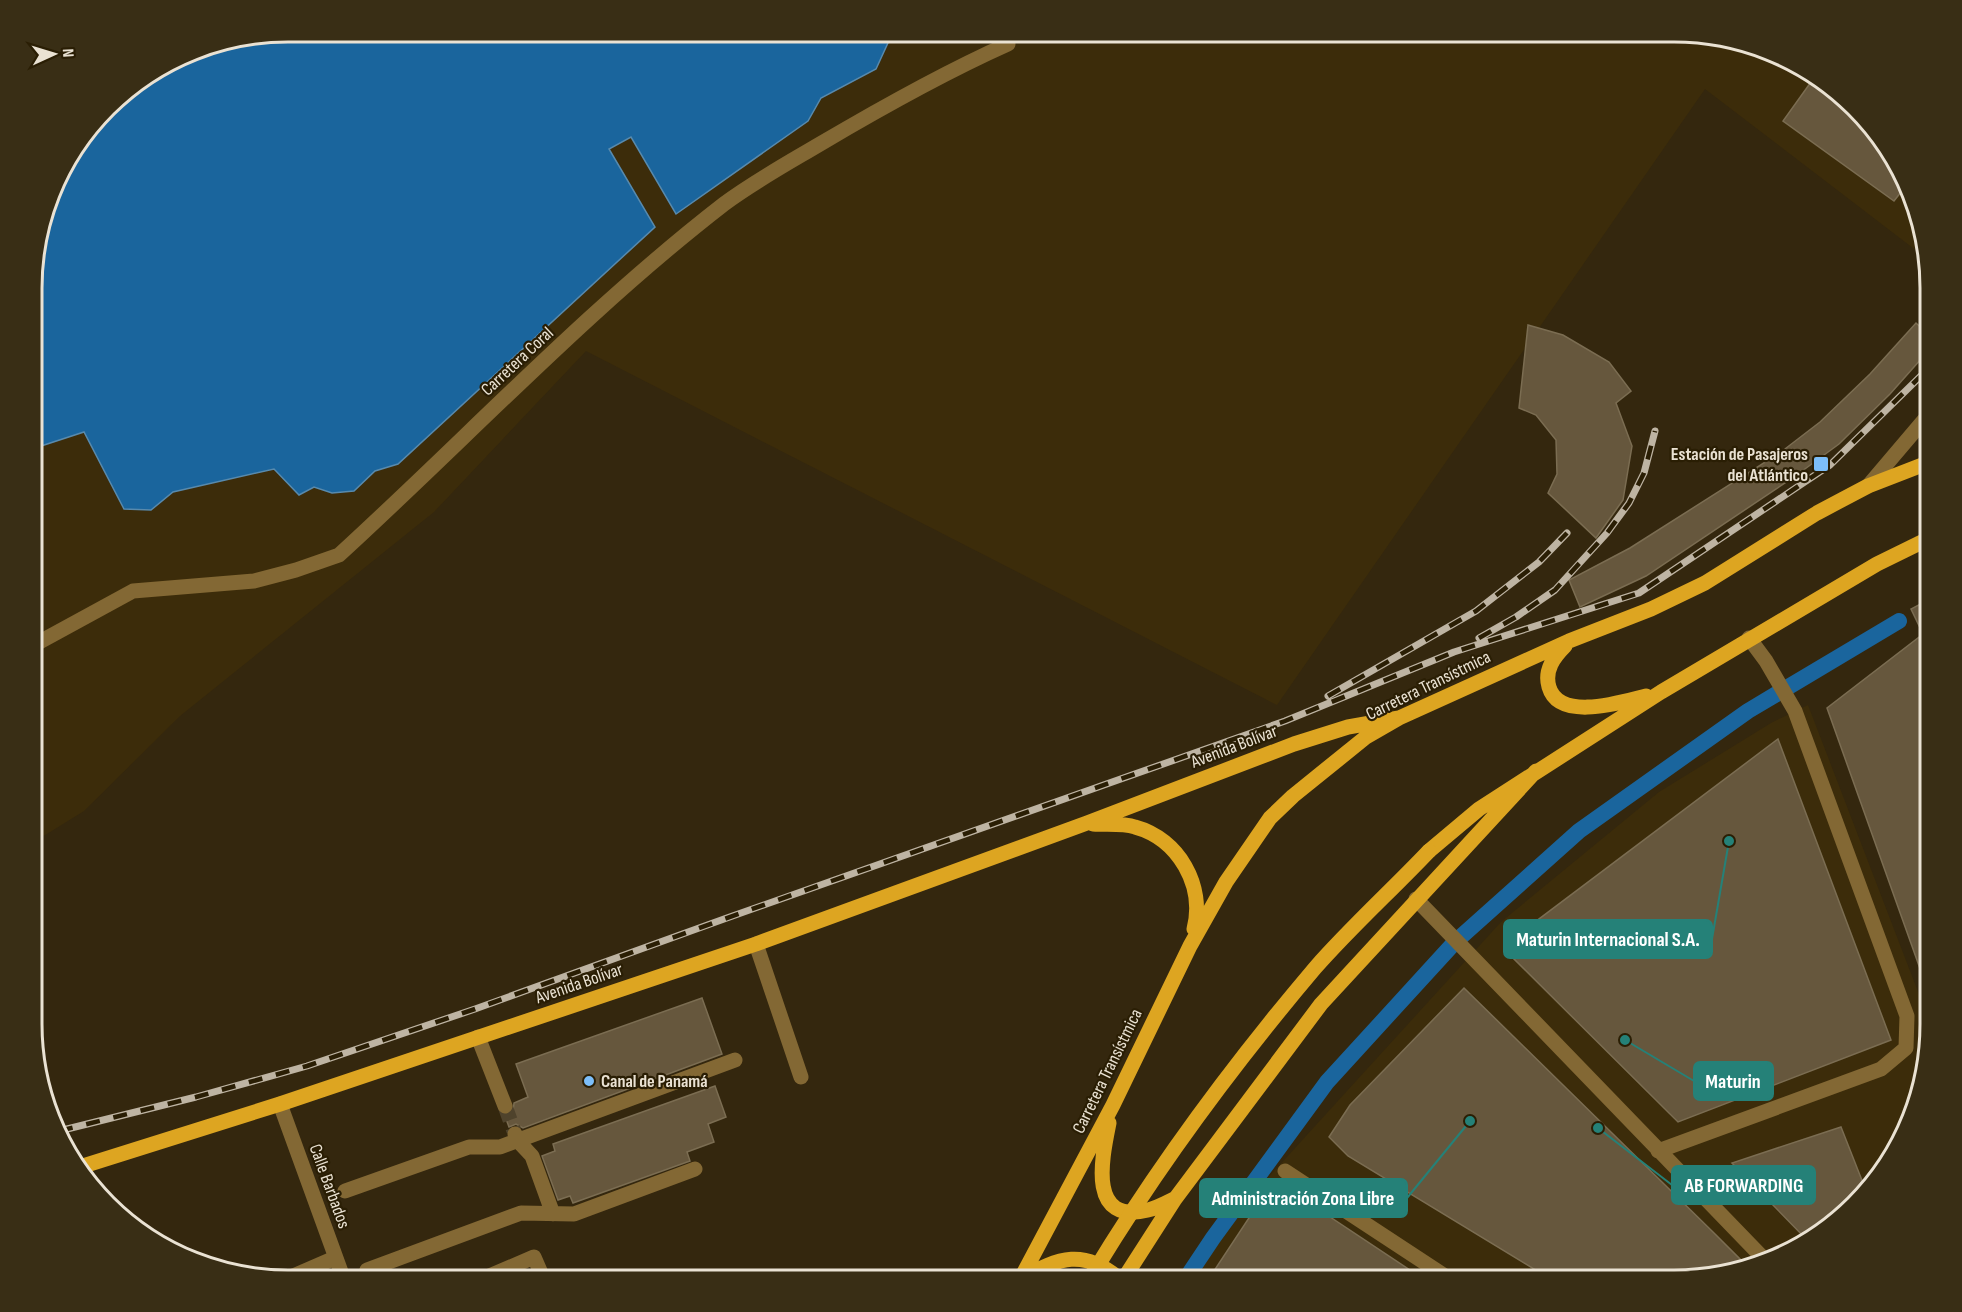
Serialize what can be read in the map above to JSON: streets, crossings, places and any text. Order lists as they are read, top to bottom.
{
  "streets": {
    "main road": ["Carretera Transístmica", "Avenida Bolívar"],
    "street": ["Carretera Coral", "Calle Barbados"]
  },
  "crossings": [
    ["Carretera Transístmica", "Avenida Bolívar"],
    ["Avenida Bolívar", "Calle Barbados"]
  ],
  "places": {
    "transit": ["Estación de Pasajeros del Atlántico"],
    "other": [
      "Maturin Internacional S.A.",
      "Maturin",
      "Canal de Panamá",
      "Administración Zona Libre",
      "AB FORWARDING"
    ]
  },
  "north": "right"
}
